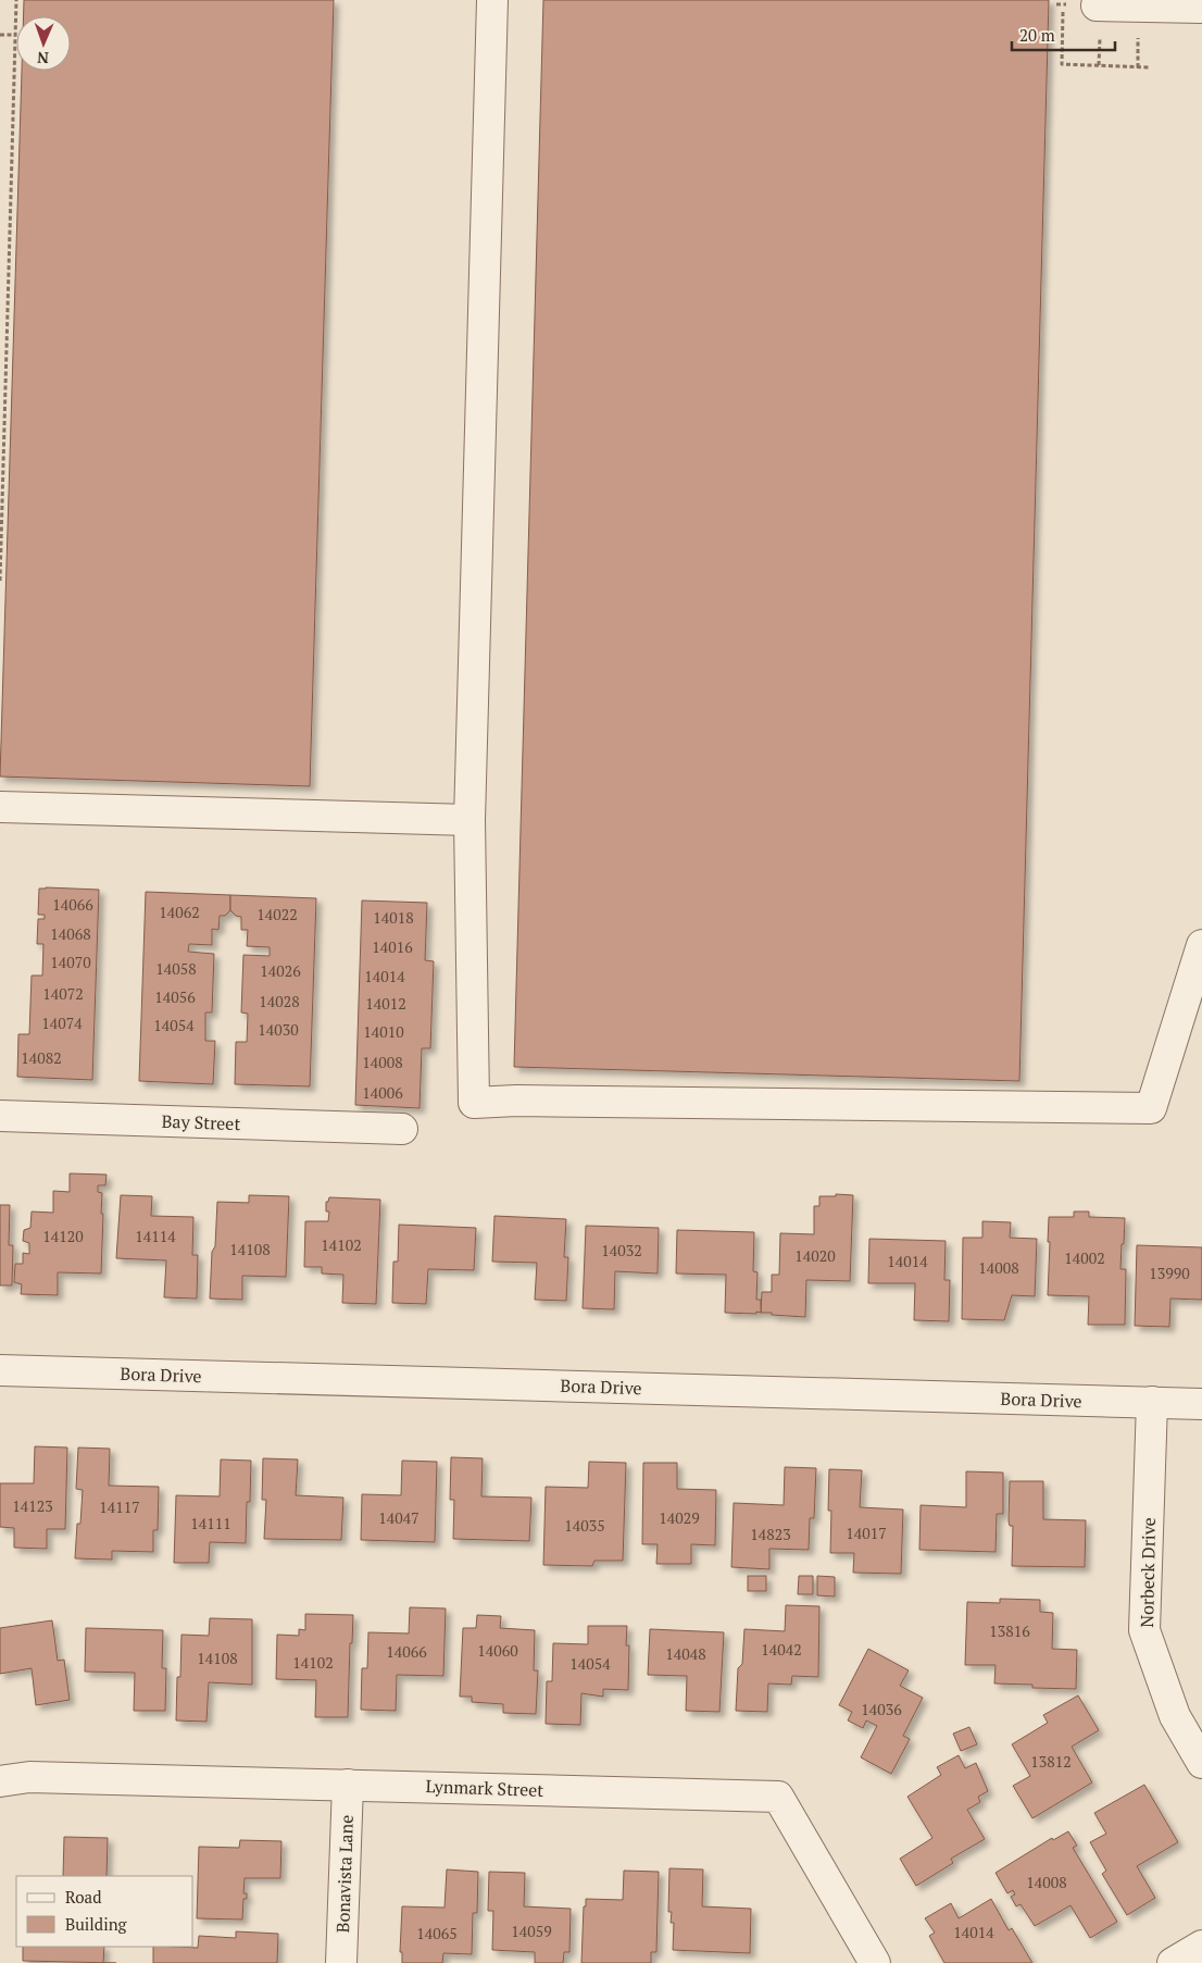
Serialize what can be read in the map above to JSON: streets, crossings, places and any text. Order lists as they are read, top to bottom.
{
  "streets": {
    "street": [
      "Bay Street",
      "Bora Drive",
      "Norbeck Drive",
      "Lynmark Street",
      "Bonavista Lane"
    ]
  },
  "crossings": [
    ["Bora Drive", "Norbeck Drive"],
    ["Lynmark Street", "Bonavista Lane"]
  ],
  "house_numbers": [
    "14066",
    "14062",
    "14022",
    "14018",
    "14068",
    "14016",
    "14070",
    "14058",
    "14026",
    "14014",
    "14072",
    "14056",
    "14028",
    "14012",
    "14074",
    "14054",
    "14030",
    "14010",
    "14082",
    "14008",
    "14006",
    "14120",
    "14114",
    "14102",
    "14108",
    "14032",
    "14020",
    "14002",
    "14014",
    "14008",
    "13990",
    "14123",
    "14117",
    "14047",
    "14029",
    "14111",
    "14035",
    "14017",
    "14823",
    "13816",
    "14042",
    "14060",
    "14066",
    "14048",
    "14108",
    "14102",
    "14054",
    "14036",
    "13812",
    "14008",
    "14059",
    "14014",
    "14065"
  ],
  "legend": ["Road", "Building"],
  "scale_bar": "20 m",
  "north": "bottom"
}
